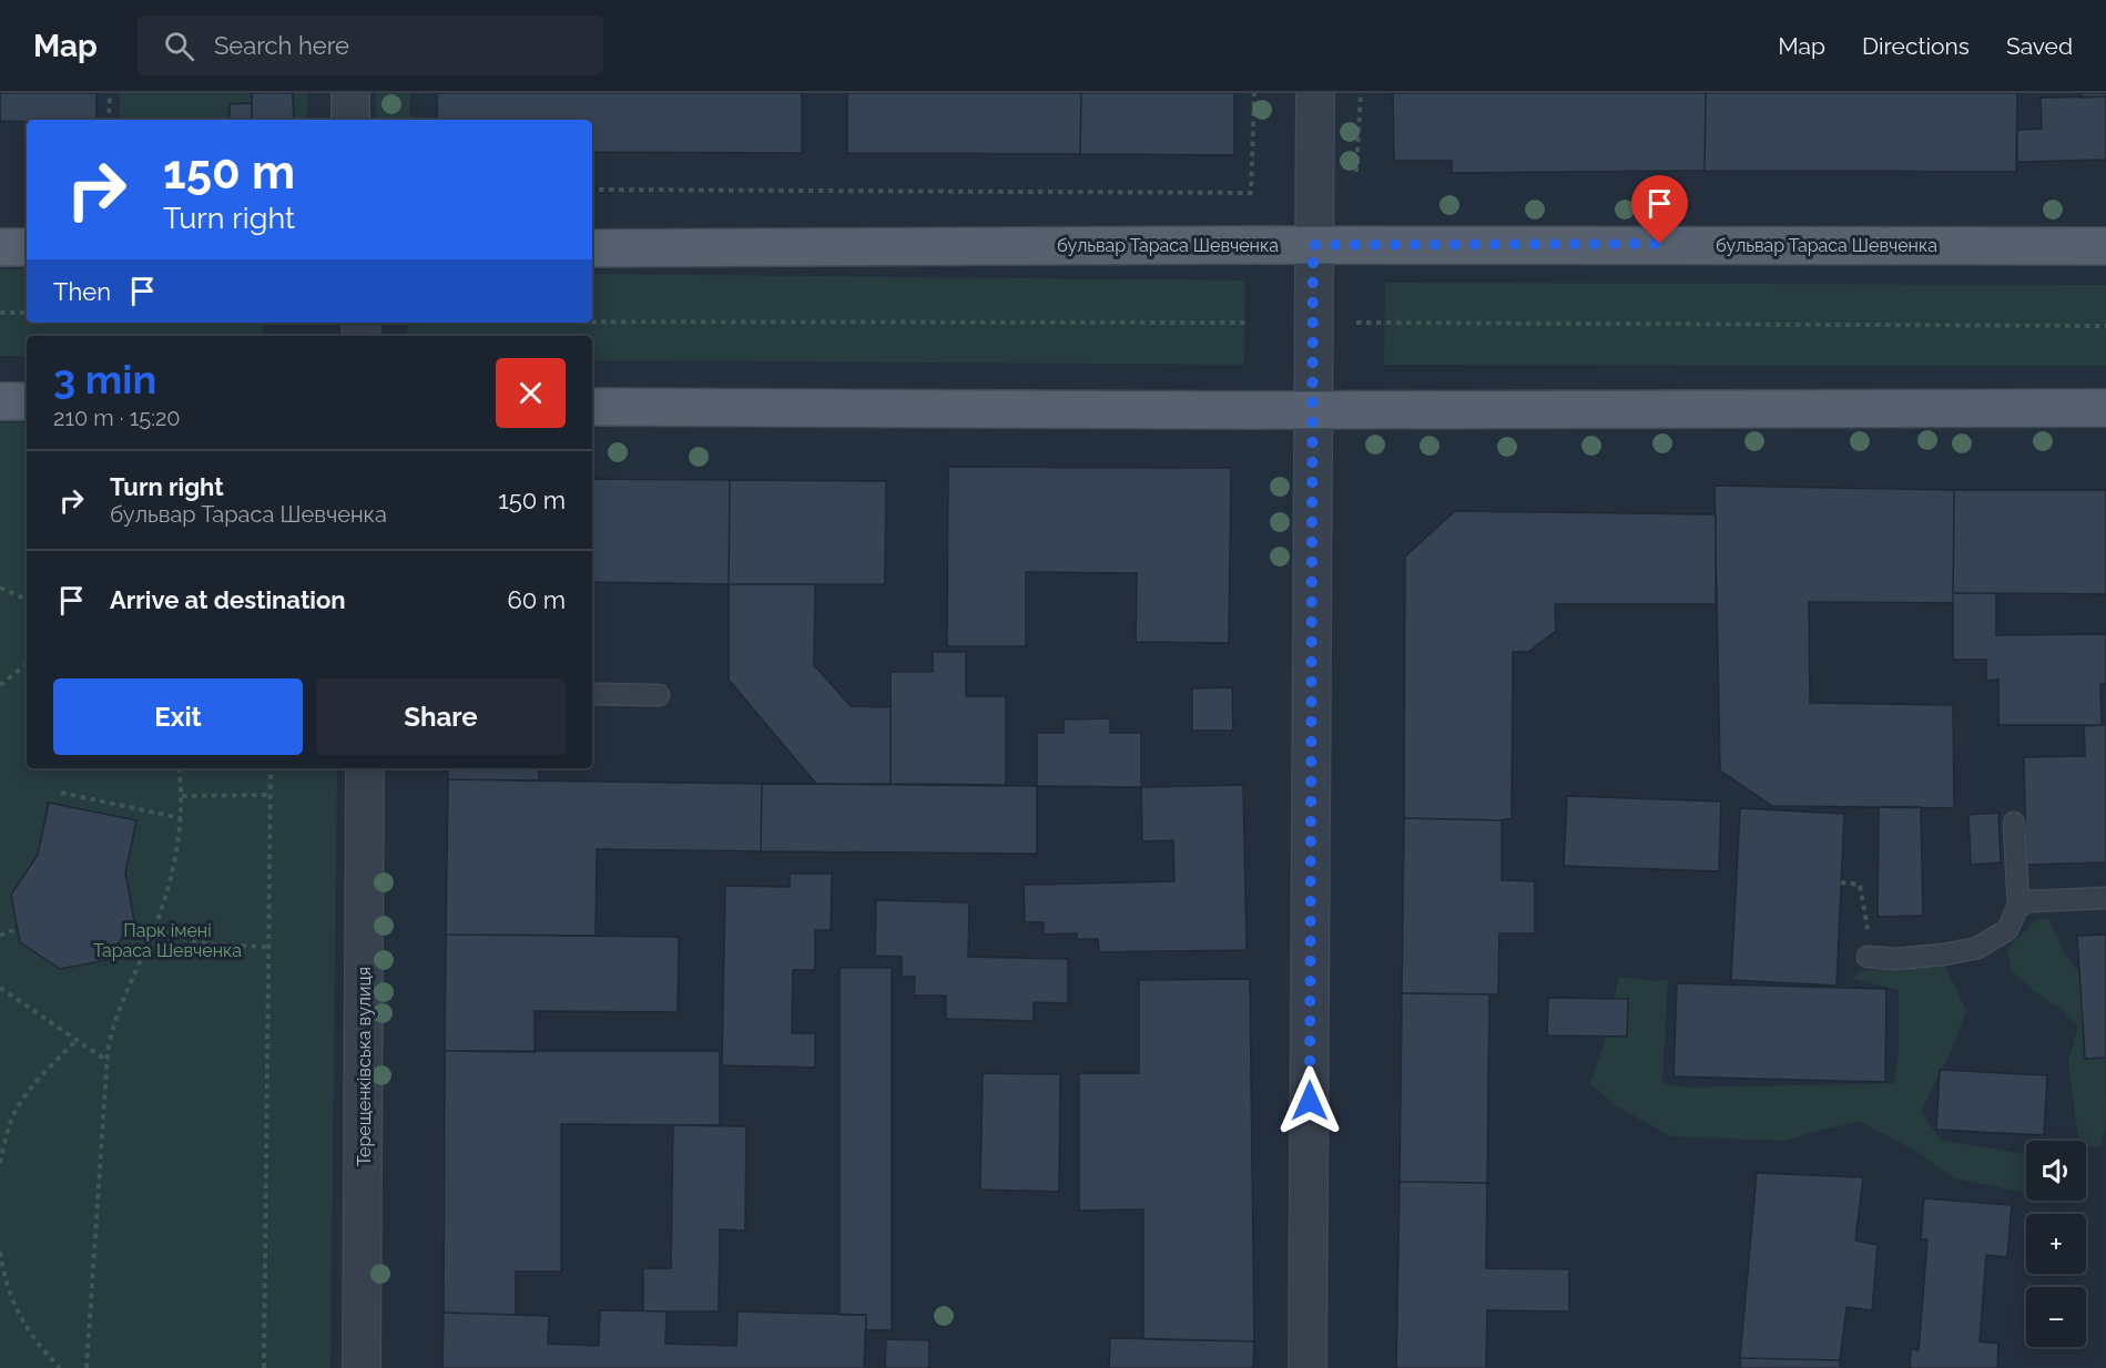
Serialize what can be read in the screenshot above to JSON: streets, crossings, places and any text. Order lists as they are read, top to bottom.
{
  "streets": {
    "main road": ["бульвар Тараса Шевченка"],
    "street": ["Терещенківська вулиця"]
  },
  "parks": ["Парк імені Тараса Шевченка"],
  "page": {
    "header": "Map",
    "search": "Search here",
    "nav": ["Map", "Directions", "Saved"],
    "turn": ["150 m", "Turn right"],
    "then": "Then",
    "heading": ["3 min", "210 m · 15:20"],
    "list": [
      {
        "name": "Turn right",
        "note": "бульвар Тараса Шевченка",
        "value": "150 m"
      },
      {
        "name": "Arrive at destination",
        "value": "60 m"
      }
    ],
    "buttons": ["Exit", "Share"],
    "map_buttons": ["+", "−"]
  }
}
